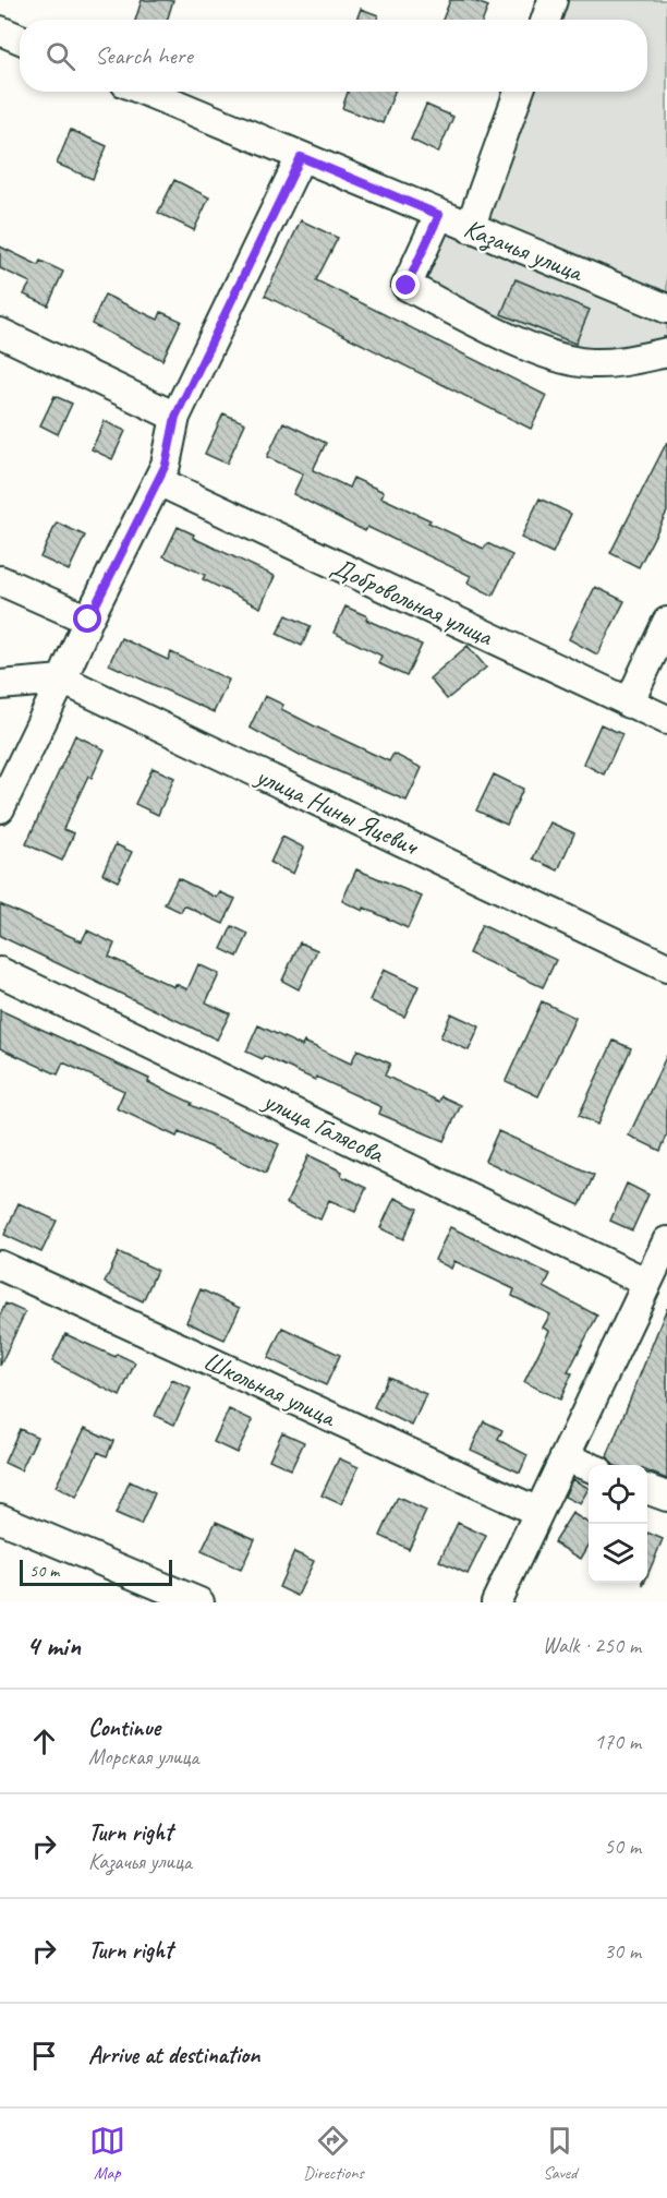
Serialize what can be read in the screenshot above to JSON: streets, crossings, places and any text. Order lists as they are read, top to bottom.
{
  "streets": {
    "street": [
      "Казачья улица",
      "Добровольная улица",
      "улица Нины Яцевич",
      "улица Галясова",
      "Школьная улица"
    ]
  },
  "scale_bar": "50 m",
  "page": {
    "search": "Search here",
    "scale": "50 m",
    "heading": ["4 min", "Walk · 250 m"],
    "list": [
      ["Continue", "Морская улица", "170 m"],
      ["Turn right", "Казачья улица", "50 m"],
      ["Turn right", "30 m"],
      "Arrive at destination"
    ],
    "nav": ["Map", "Directions", "Saved"]
  }
}
